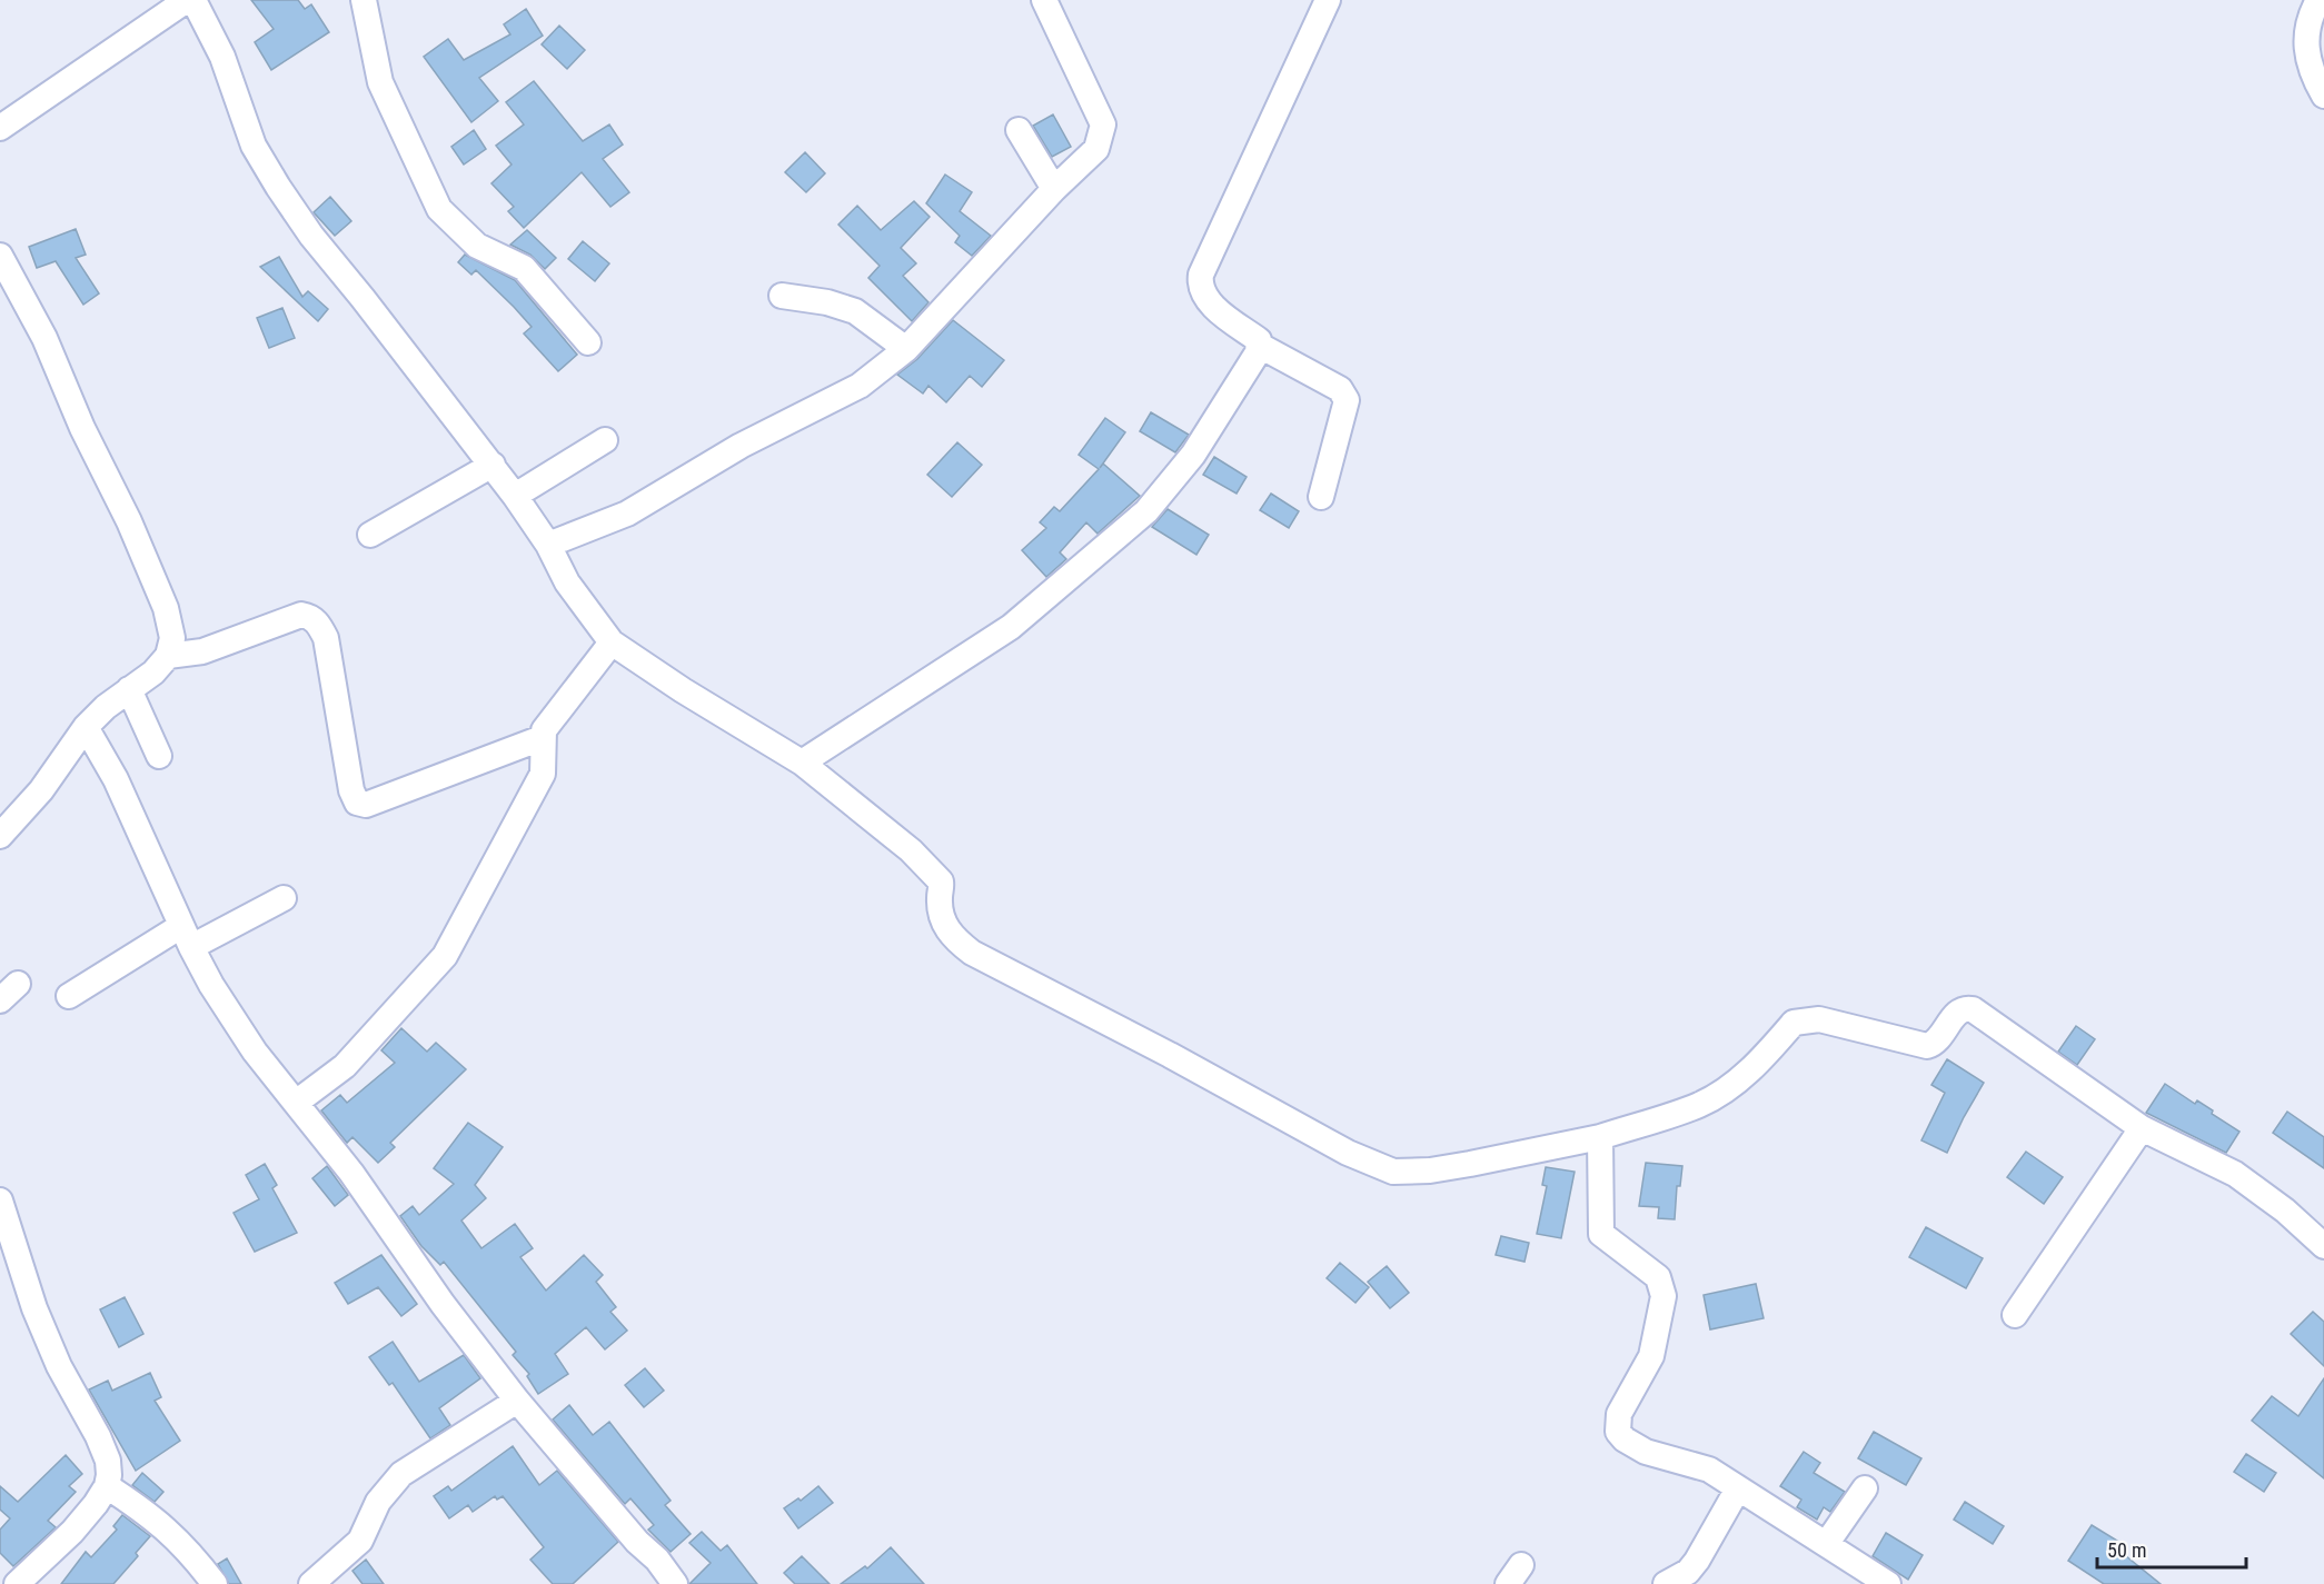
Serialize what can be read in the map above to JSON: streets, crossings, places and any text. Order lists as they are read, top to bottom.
{
  "scale_bar": "50 m"
}
